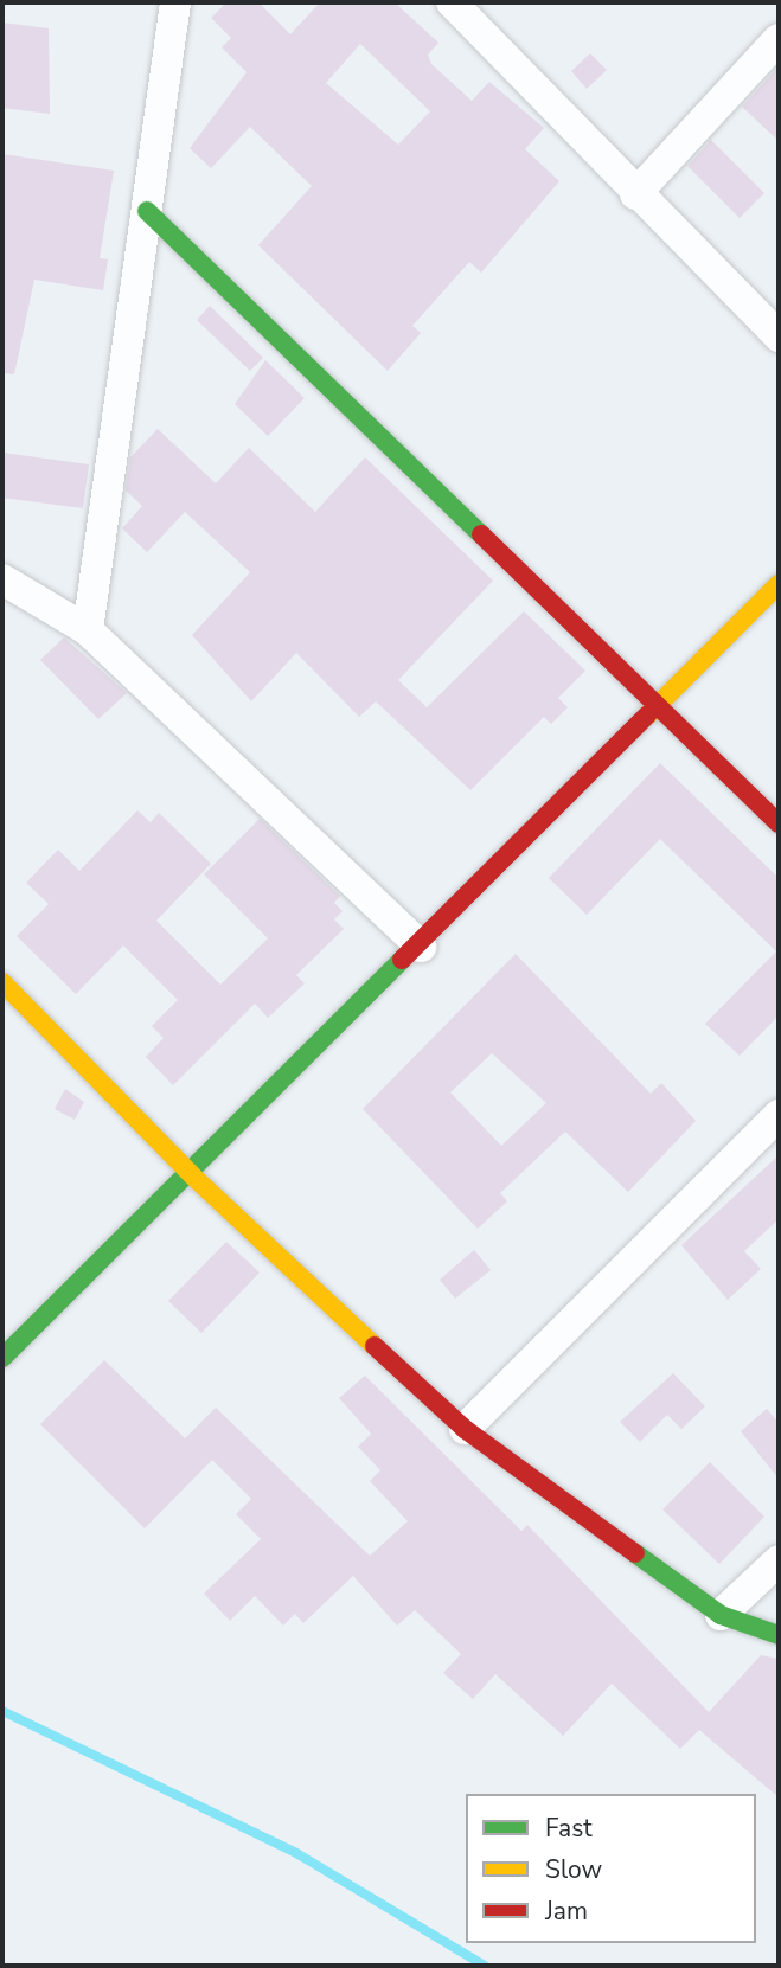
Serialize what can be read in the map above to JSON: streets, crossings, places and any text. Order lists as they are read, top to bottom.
{
  "legend": ["Fast", "Slow", "Jam"]
}
